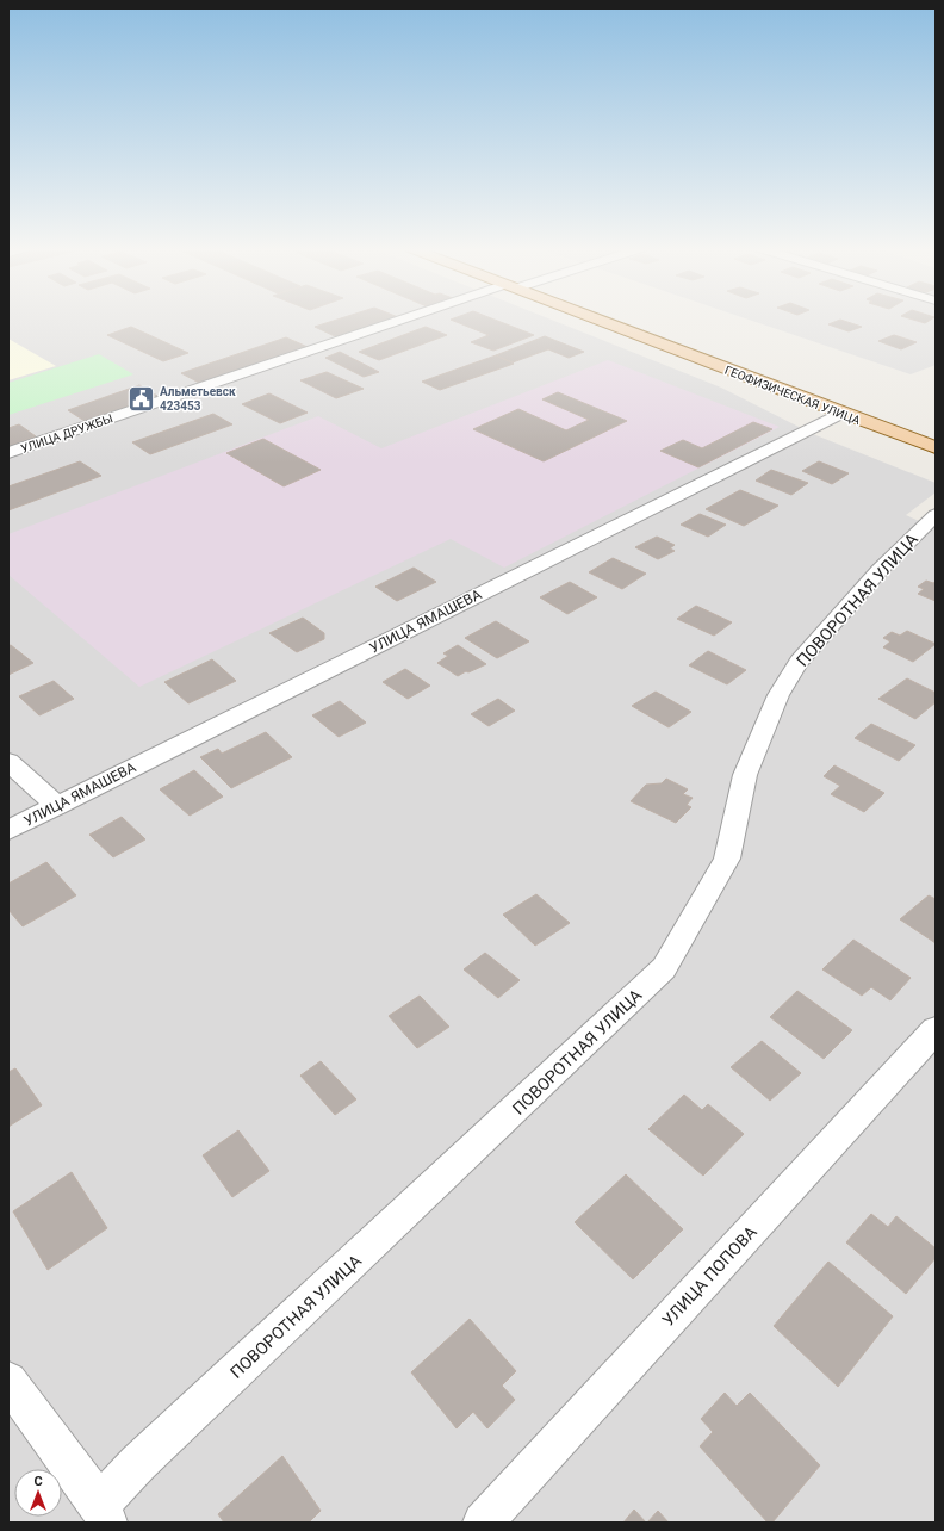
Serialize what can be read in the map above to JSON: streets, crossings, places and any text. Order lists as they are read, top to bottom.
{
  "streets": {
    "main road": ["ГЕОФИЗИЧЕСКАЯ УЛИЦА"],
    "street": [
      "УЛИЦА ДРУЖБЫ",
      "ПОВОРОТНАЯ УЛИЦА",
      "УЛИЦА ЯМАШЕВА",
      "УЛИЦА ПОПОВА"
    ]
  },
  "crossings": [
    ["ГЕОФИЗИЧЕСКАЯ УЛИЦА", "УЛИЦА ЯМАШЕВА"]
  ],
  "places": {
    "public building": ["Альметьевск 423453"]
  },
  "north": "top"
}
